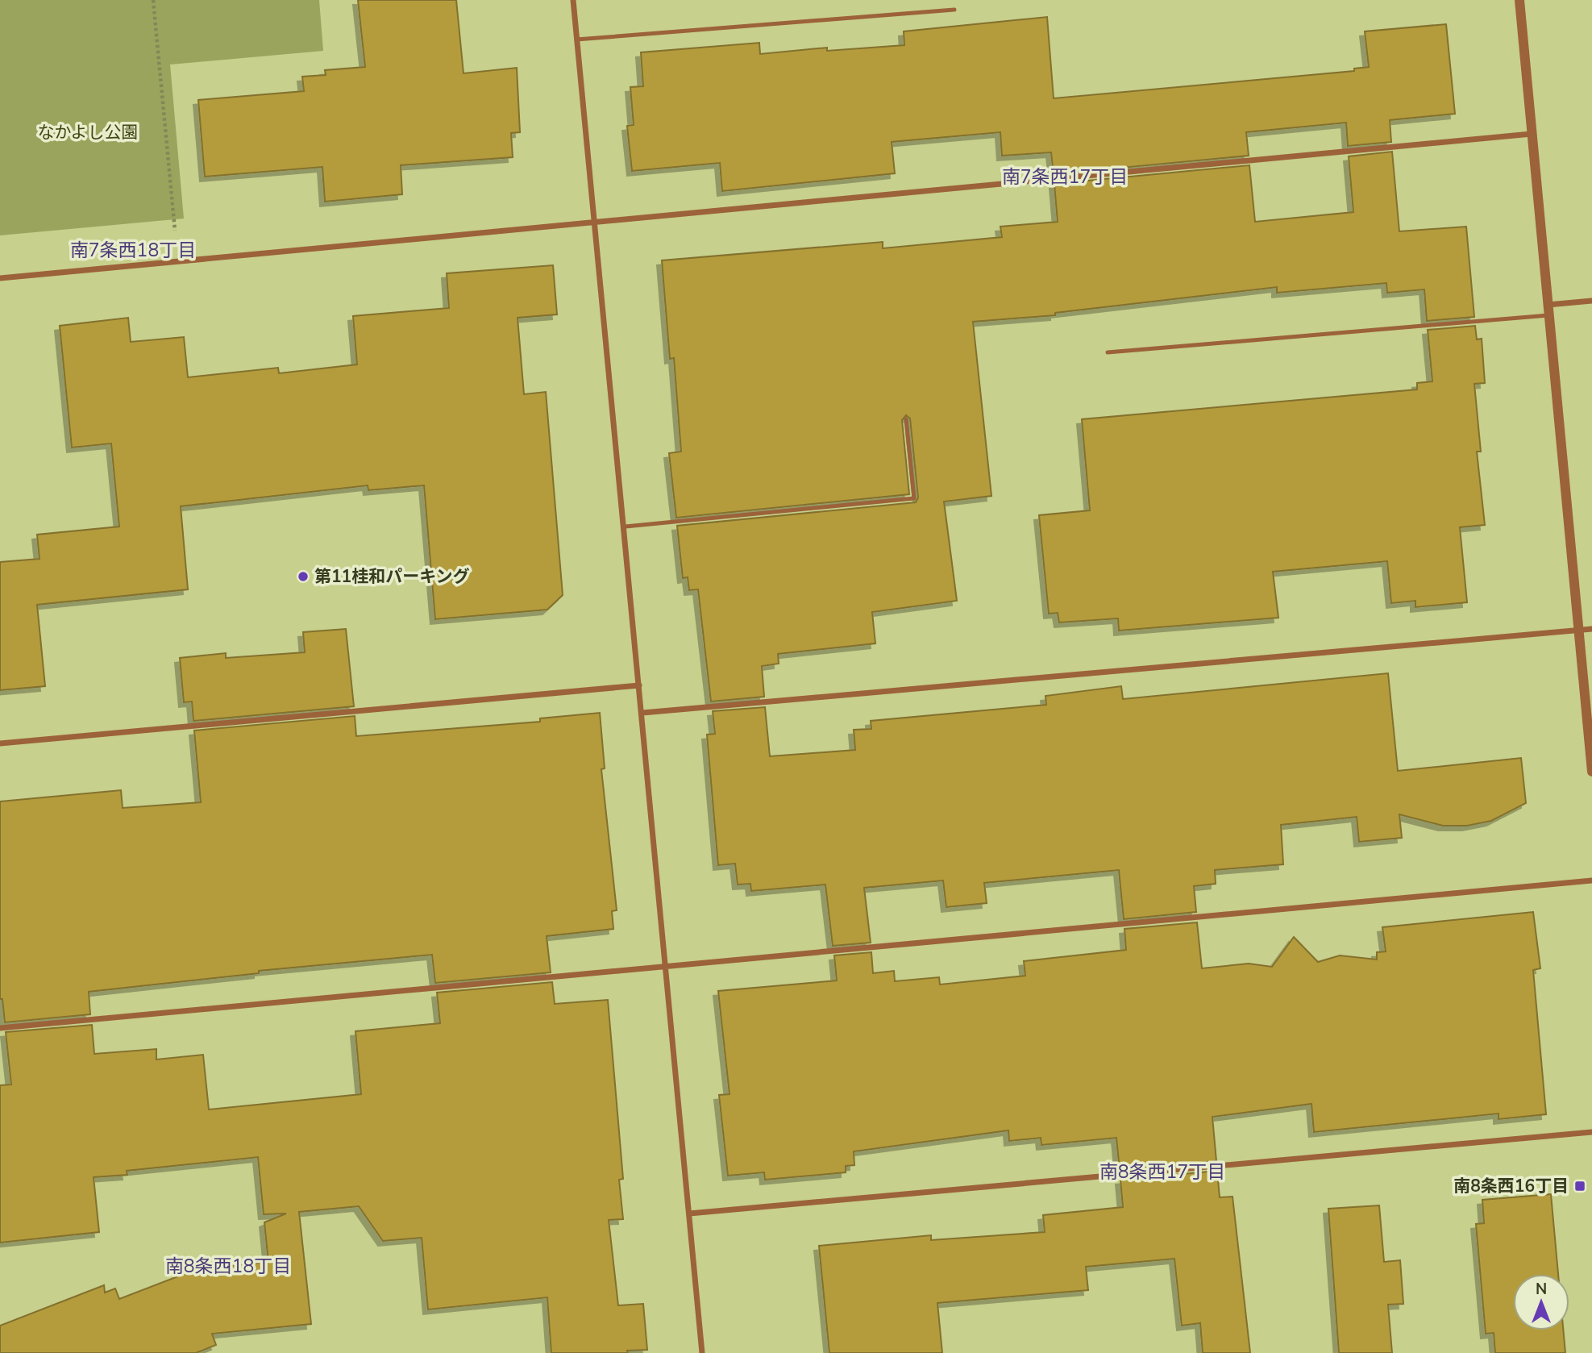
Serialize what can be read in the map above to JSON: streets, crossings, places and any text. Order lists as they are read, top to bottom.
{
  "districts": [
    "南7条西17丁目",
    "南7条西18丁目",
    "南8条西17丁目",
    "南8条西18丁目"
  ],
  "parks": ["なかよし公園"],
  "places": {
    "other": ["第11桂和パーキング"],
    "transit": ["南8条西16丁目"]
  },
  "north": "top"
}
